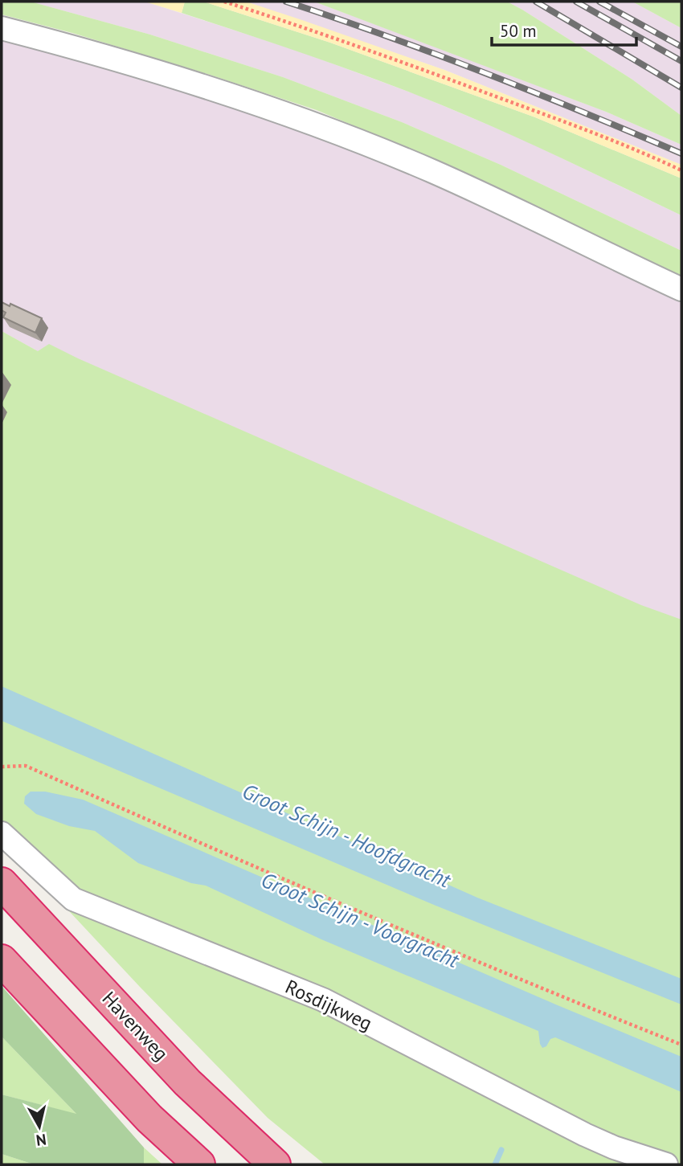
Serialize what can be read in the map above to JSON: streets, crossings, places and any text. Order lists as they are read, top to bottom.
{
  "streets": {
    "highway": ["Havenweg"],
    "lane": ["Rosdijkweg"]
  },
  "water": ["Groot Schijn - Hoofdgracht", "Groot Schijn - Voorgracht"],
  "scale_bar": "50 m",
  "north": "bottom"
}
